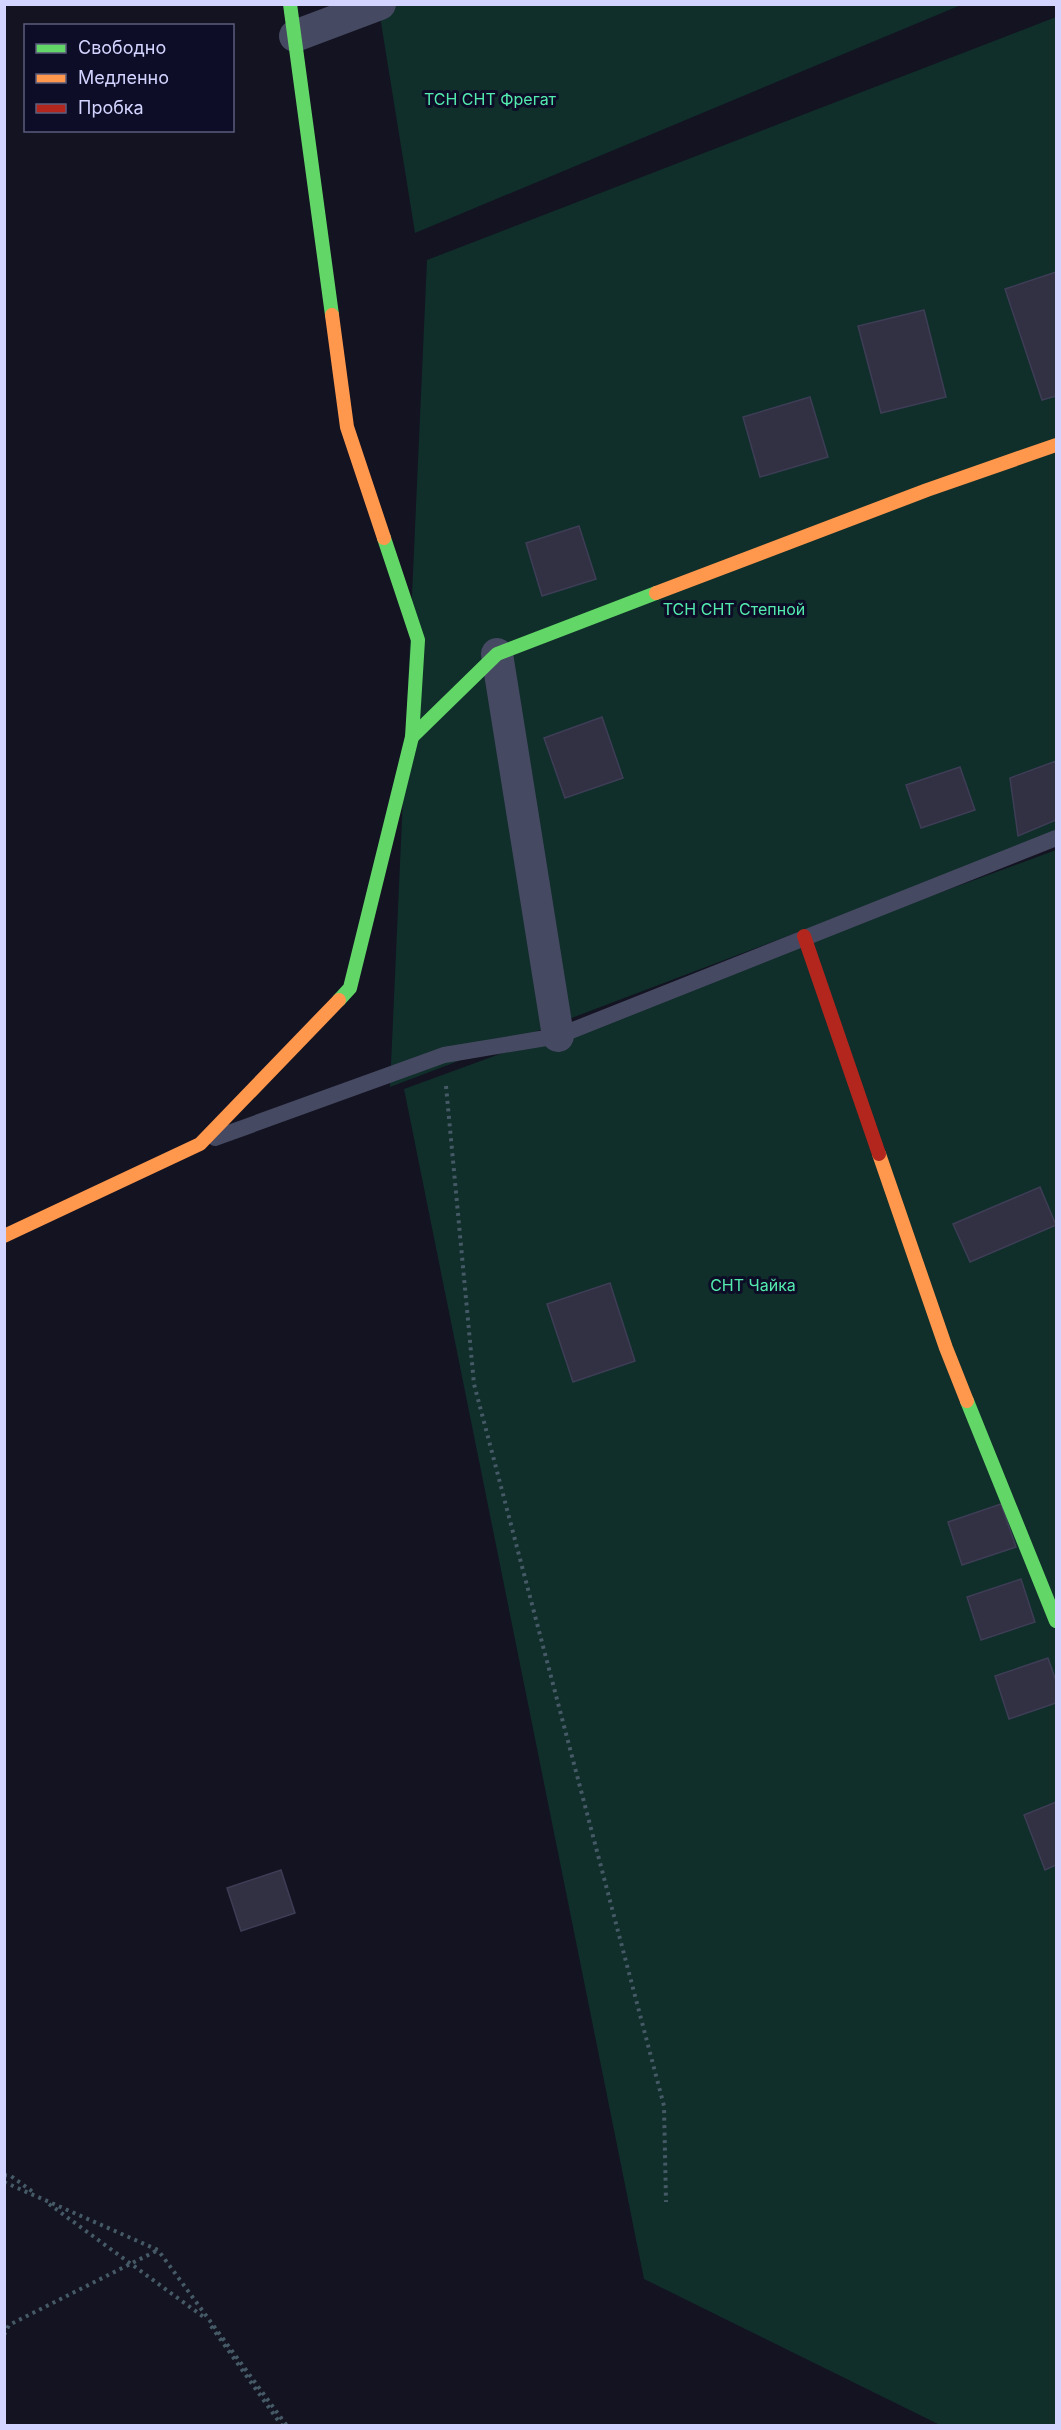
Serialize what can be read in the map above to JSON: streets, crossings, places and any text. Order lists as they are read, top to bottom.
{
  "parks": ["ТСН СНТ Фрегат", "ТСН СНТ Степной", "СНТ Чайка"],
  "legend": ["Свободно", "Медленно", "Пробка"]
}
